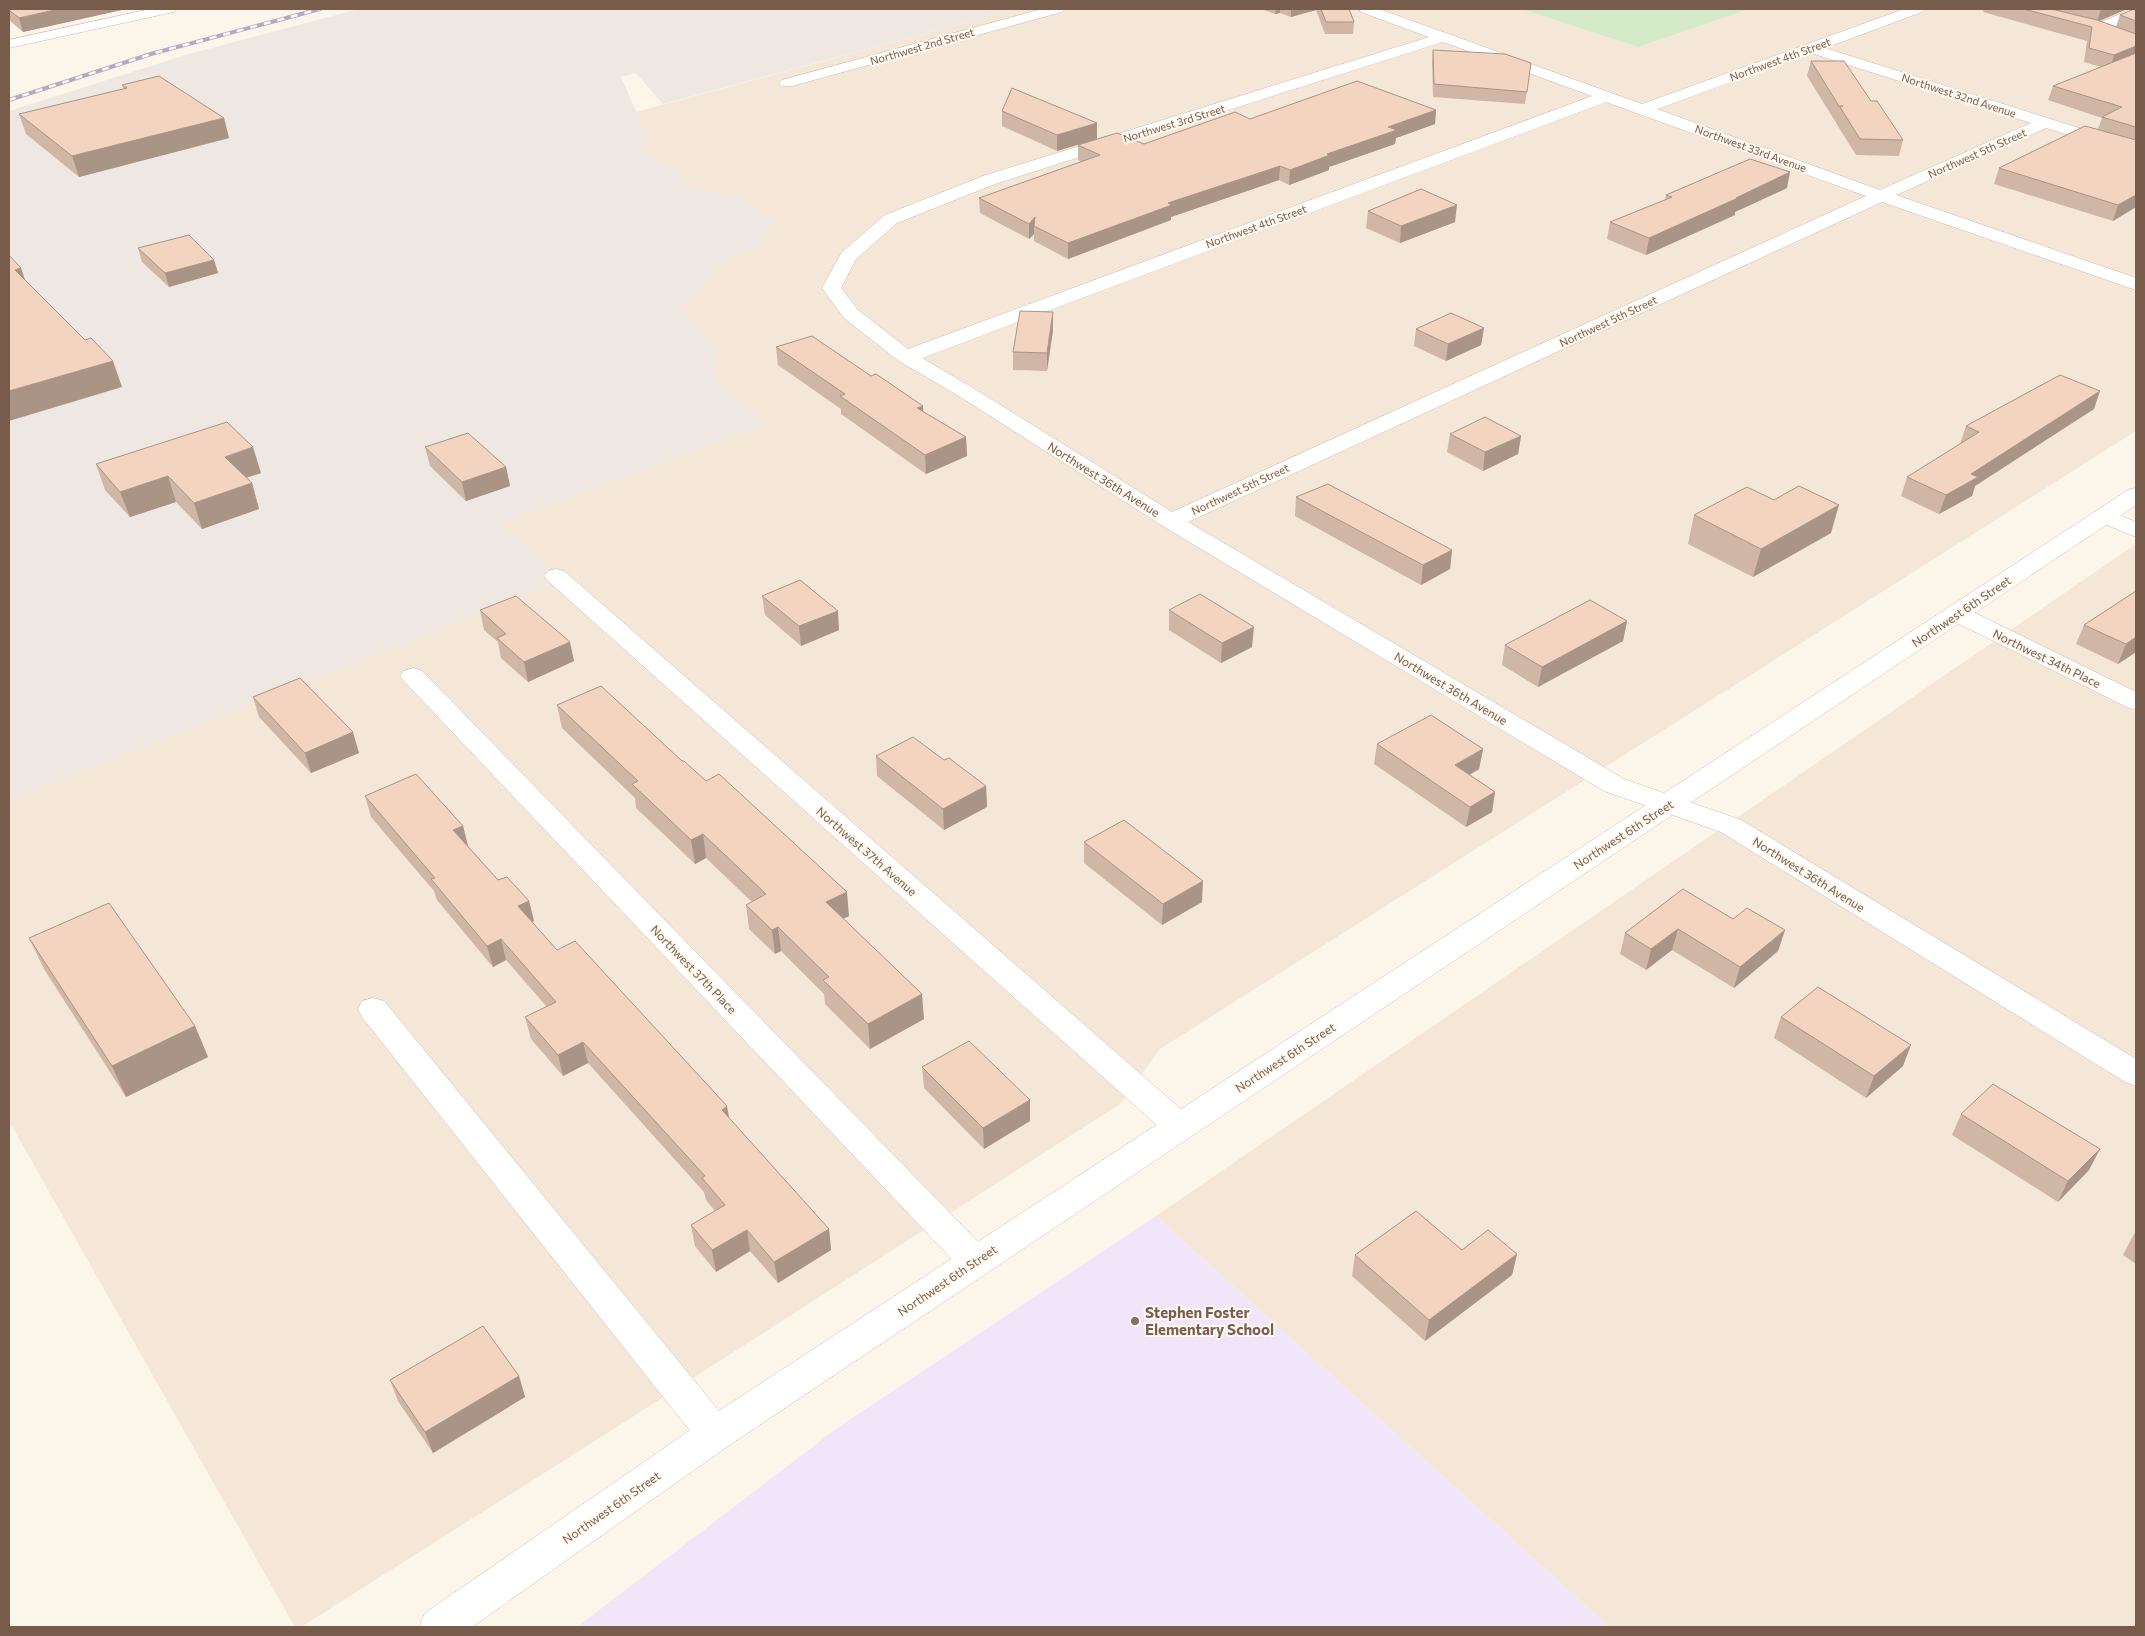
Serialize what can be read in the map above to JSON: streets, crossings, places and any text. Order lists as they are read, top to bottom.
{
  "streets": {
    "street": [
      "Northwest 2nd Street",
      "Northwest 4th Street",
      "Northwest 32nd Avenue",
      "Northwest 3rd Street",
      "Northwest 33rd Avenue",
      "Northwest 5th Street",
      "Northwest 36th Avenue",
      "Northwest 6th Street",
      "Northwest 34th Place",
      "Northwest 37th Avenue",
      "Northwest 37th Place"
    ]
  },
  "crossings": [
    ["Northwest 4th Street", "Northwest 32nd Avenue"],
    ["Northwest 4th Street", "Northwest 33rd Avenue"],
    ["Northwest 4th Street", "Northwest 36th Avenue"],
    ["Northwest 32nd Avenue", "Northwest 5th Street"],
    ["Northwest 3rd Street", "Northwest 33rd Avenue"],
    ["Northwest 3rd Street", "Northwest 36th Avenue"],
    ["Northwest 33rd Avenue", "Northwest 5th Street"],
    ["Northwest 5th Street", "Northwest 36th Avenue"],
    ["Northwest 36th Avenue", "Northwest 6th Street"],
    ["Northwest 6th Street", "Northwest 34th Place"],
    ["Northwest 6th Street", "Northwest 37th Avenue"],
    ["Northwest 6th Street", "Northwest 37th Place"]
  ],
  "places": ["Stephen Foster Elementary School"]
}
